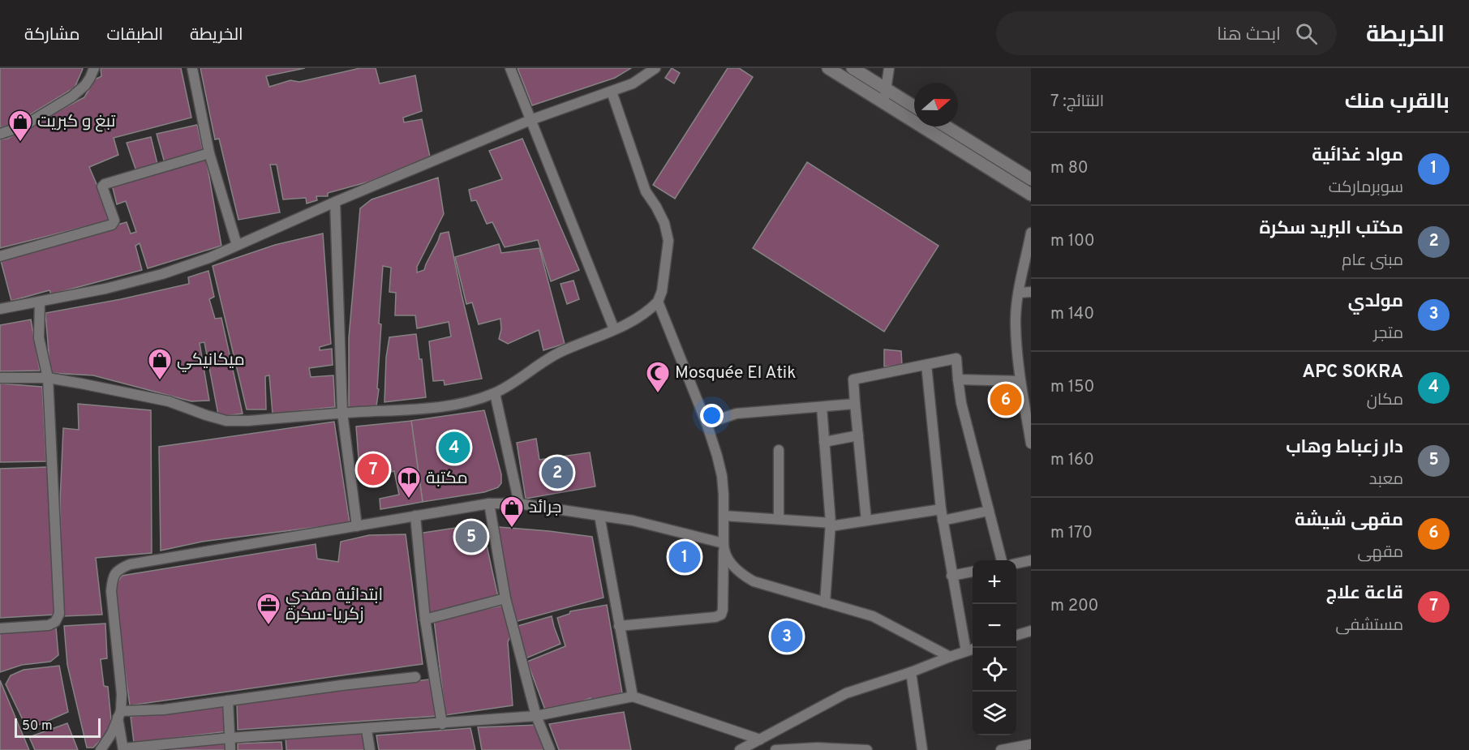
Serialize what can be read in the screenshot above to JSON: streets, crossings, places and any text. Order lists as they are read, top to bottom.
{
  "places": {
    "shop": ["تبغ و كبريت", "ميكانيكي", "جرائد"],
    "mosque": ["Mosquée El Atik"],
    "library": ["مكتبة"],
    "office": ["ابتدائية مفدي زكريا-سكرة"]
  },
  "scale_bar": "50 m",
  "north": "right",
  "page": {
    "header": "الخريطة",
    "search": "ابحث هنا",
    "nav": ["الخريطة", "الطبقات", "مشاركة"],
    "heading": ["بالقرب منك", "النتائج: 7"],
    "list": [
      {
        "mark": "1",
        "name": "مواد غذائية",
        "note": "سوبرماركت",
        "value": "80 m"
      },
      {
        "mark": "2",
        "name": "مكتب البريد سكرة",
        "note": "مبنى عام",
        "value": "100 m"
      },
      {
        "mark": "3",
        "name": "مولدي",
        "note": "متجر",
        "value": "140 m"
      },
      {
        "mark": "4",
        "name": "APC SOKRA",
        "note": "مكان",
        "value": "150 m"
      },
      {
        "mark": "5",
        "name": "دار زعباط وهاب",
        "note": "معبد",
        "value": "160 m"
      },
      {
        "mark": "6",
        "name": "مقهى شيشة",
        "note": "مقهى",
        "value": "170 m"
      },
      {
        "mark": "7",
        "name": "قاعة علاج",
        "note": "مستشفى",
        "value": "200 m"
      }
    ],
    "pins": [
      "6",
      "4",
      "7",
      "2",
      "5",
      "1",
      "3"
    ],
    "map_buttons": ["+", "−"],
    "scale": "50 m"
  }
}
